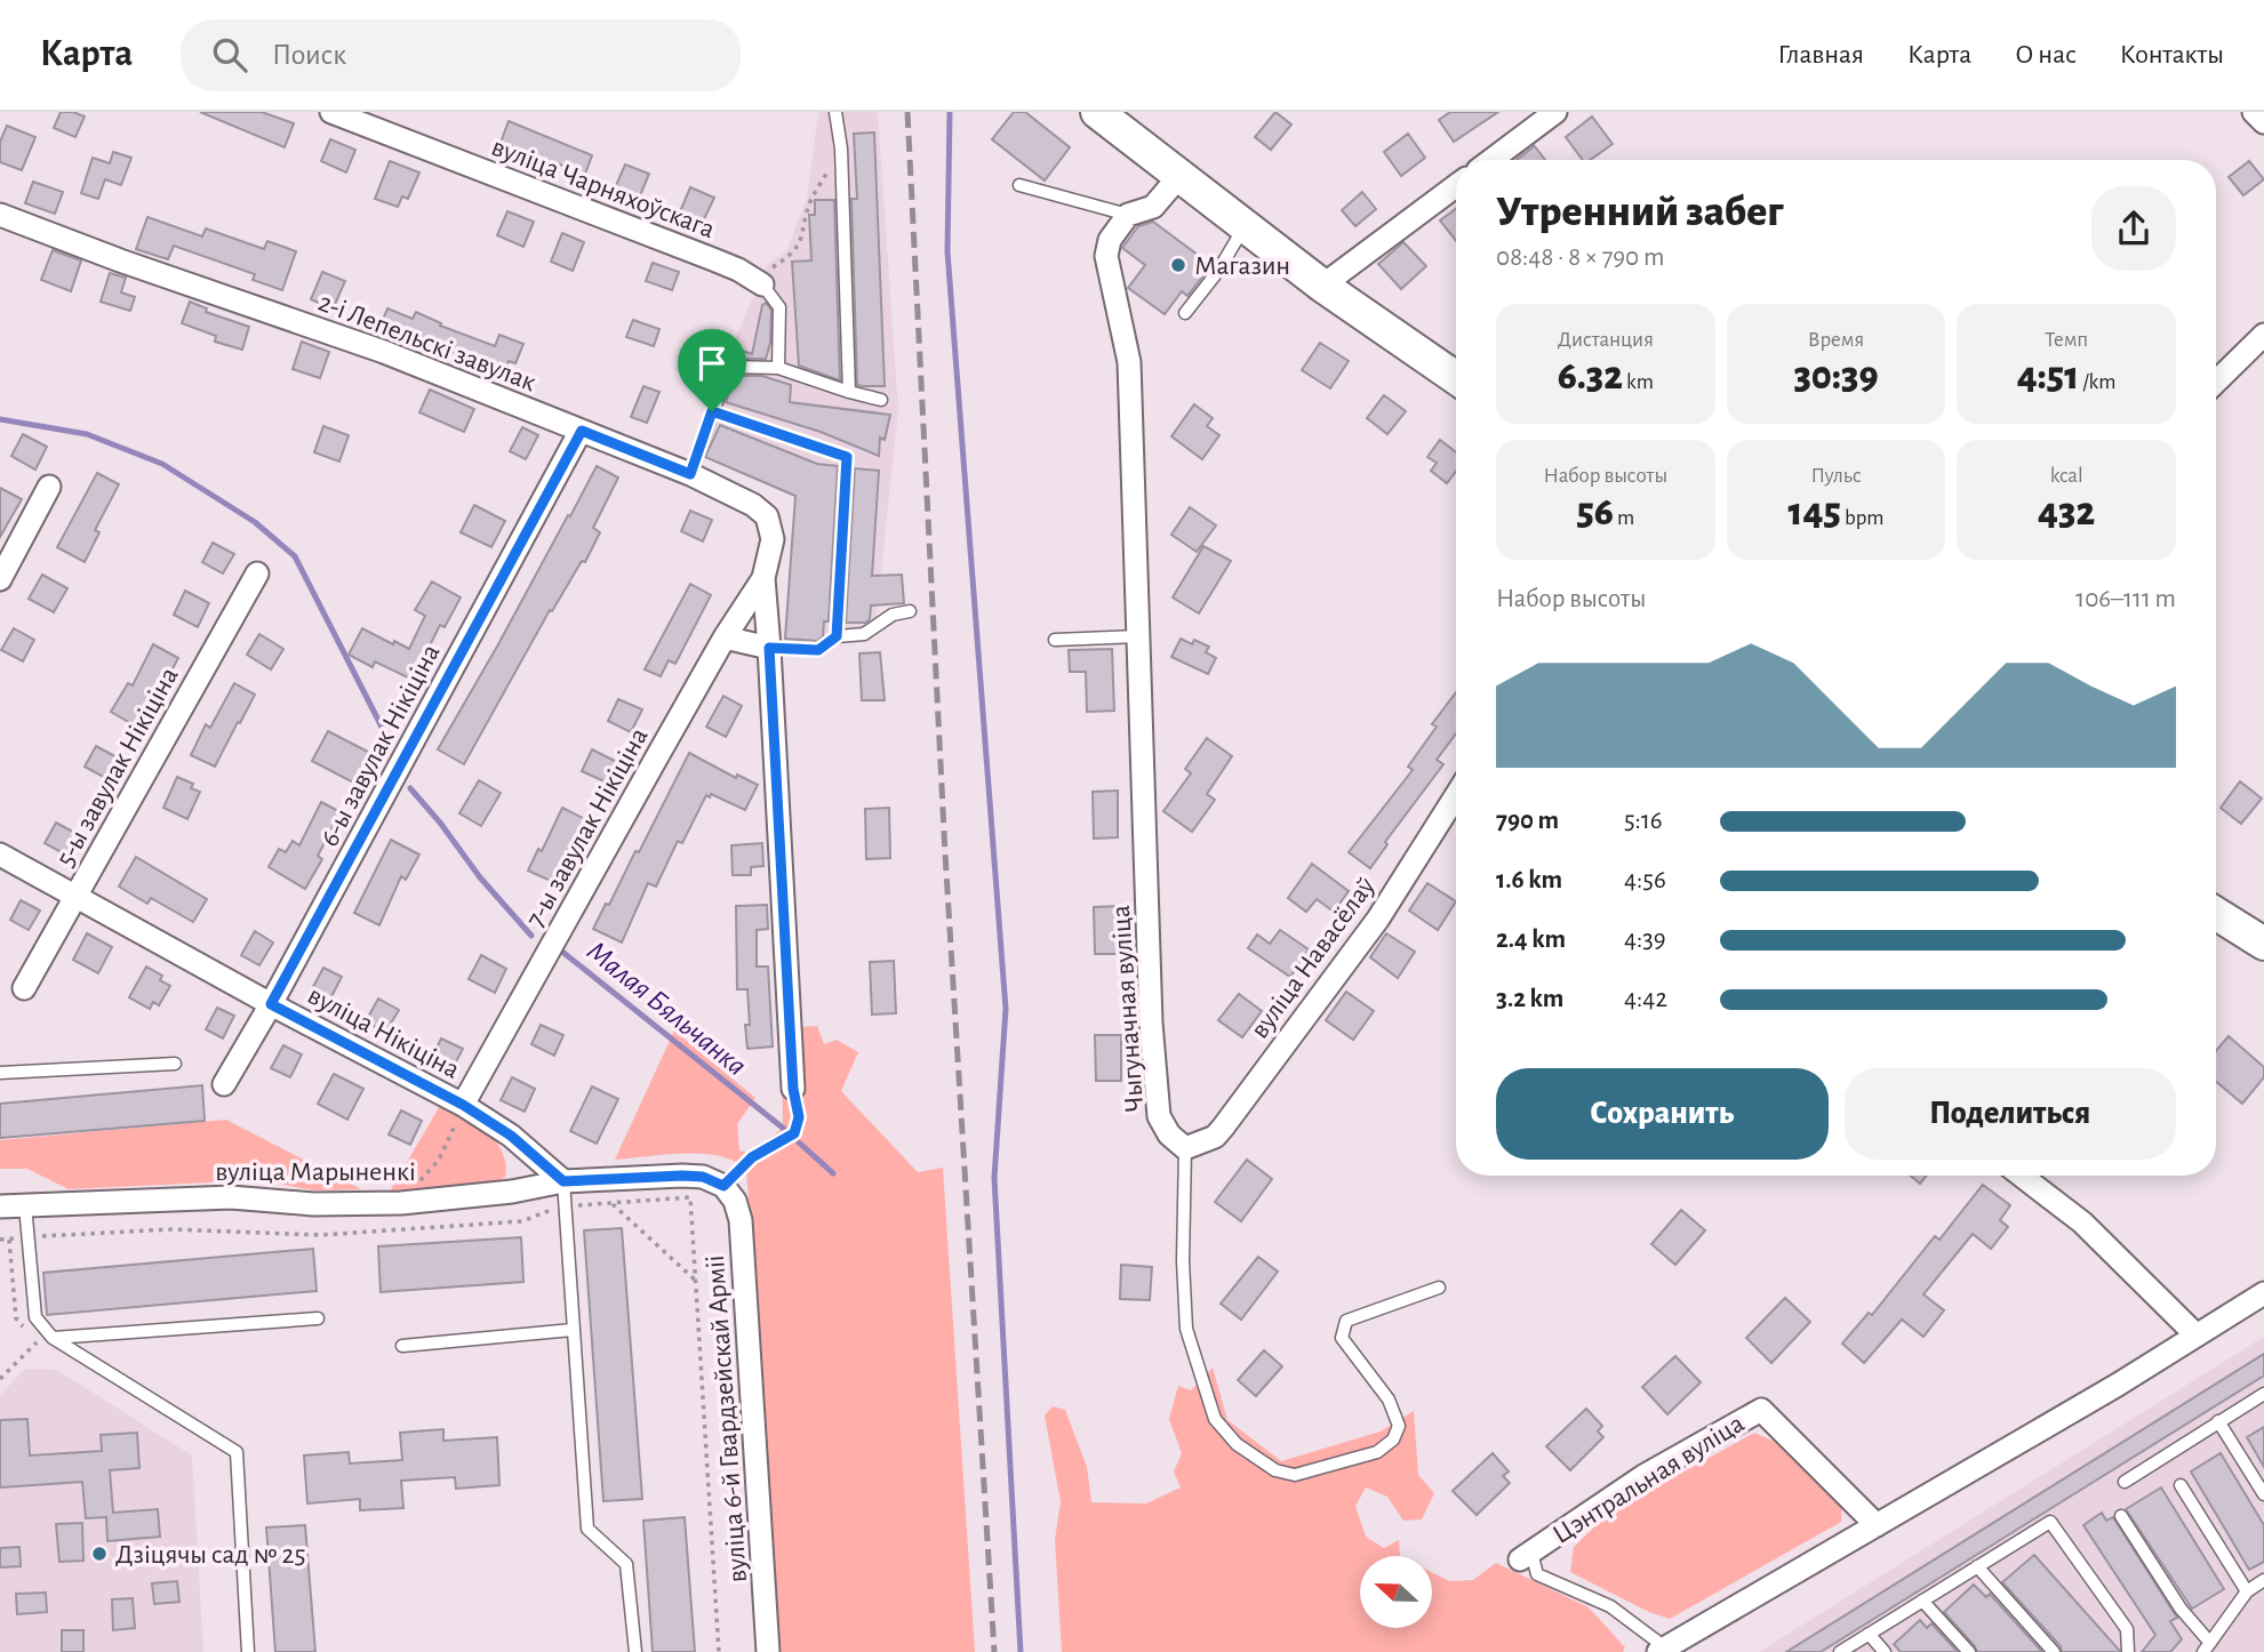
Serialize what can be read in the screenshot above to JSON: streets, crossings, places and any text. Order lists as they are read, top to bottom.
{
  "streets": {
    "street": [
      "вуліца Чарняхоўскага",
      "2-і Лепельскі завулак",
      "6-ы завулак Нікіціна",
      "5-ы завулак Нікіціна",
      "7-ы завулак Нікіціна",
      "вуліца Навасёлаў",
      "Чыгуначная вуліца",
      "вуліца Нікіціна",
      "вуліца Марыненкі",
      "вуліца 6-й Гвардзейскай Арміі",
      "Цэнтральная вуліца"
    ]
  },
  "crossings": [
    ["2-і Лепельскі завулак", "6-ы завулак Нікіціна"],
    ["2-і Лепельскі завулак", "7-ы завулак Нікіціна"],
    ["6-ы завулак Нікіціна", "вуліца Нікіціна"],
    ["5-ы завулак Нікіціна", "вуліца Нікіціна"],
    ["7-ы завулак Нікіціна", "вуліца Нікіціна"],
    ["вуліца Навасёлаў", "Чыгуначная вуліца"],
    ["вуліца Нікіціна", "вуліца Марыненкі"],
    ["вуліца Марыненкі", "вуліца 6-й Гвардзейскай Арміі"]
  ],
  "water": ["Малая Бяльчанка"],
  "places": ["Магазин", "Дзіцячы сад № 25"],
  "north": "left",
  "page": {
    "header": "Карта",
    "search": "Поиск",
    "nav": [
      "Главная",
      "Карта",
      "О нас",
      "Контакты"
    ],
    "heading": ["Утренний забег", "08:48 · 8 × 790 m"],
    "stats": [
      ["Дистанция", "6.32 km"],
      ["Время", "30:39"],
      ["Темп", "4:51 /km"],
      ["Набор высоты", "56 m"],
      ["Пульс", "145 bpm"],
      ["kcal", "432"]
    ],
    "chart": ["Набор высоты", "106–111 m"],
    "list": [
      {
        "name": "790 m",
        "note": "5:16"
      },
      {
        "name": "1.6 km",
        "note": "4:56"
      },
      {
        "name": "2.4 km",
        "note": "4:39"
      },
      {
        "name": "3.2 km",
        "note": "4:42"
      }
    ],
    "buttons": ["Сохранить", "Поделиться"]
  }
}
